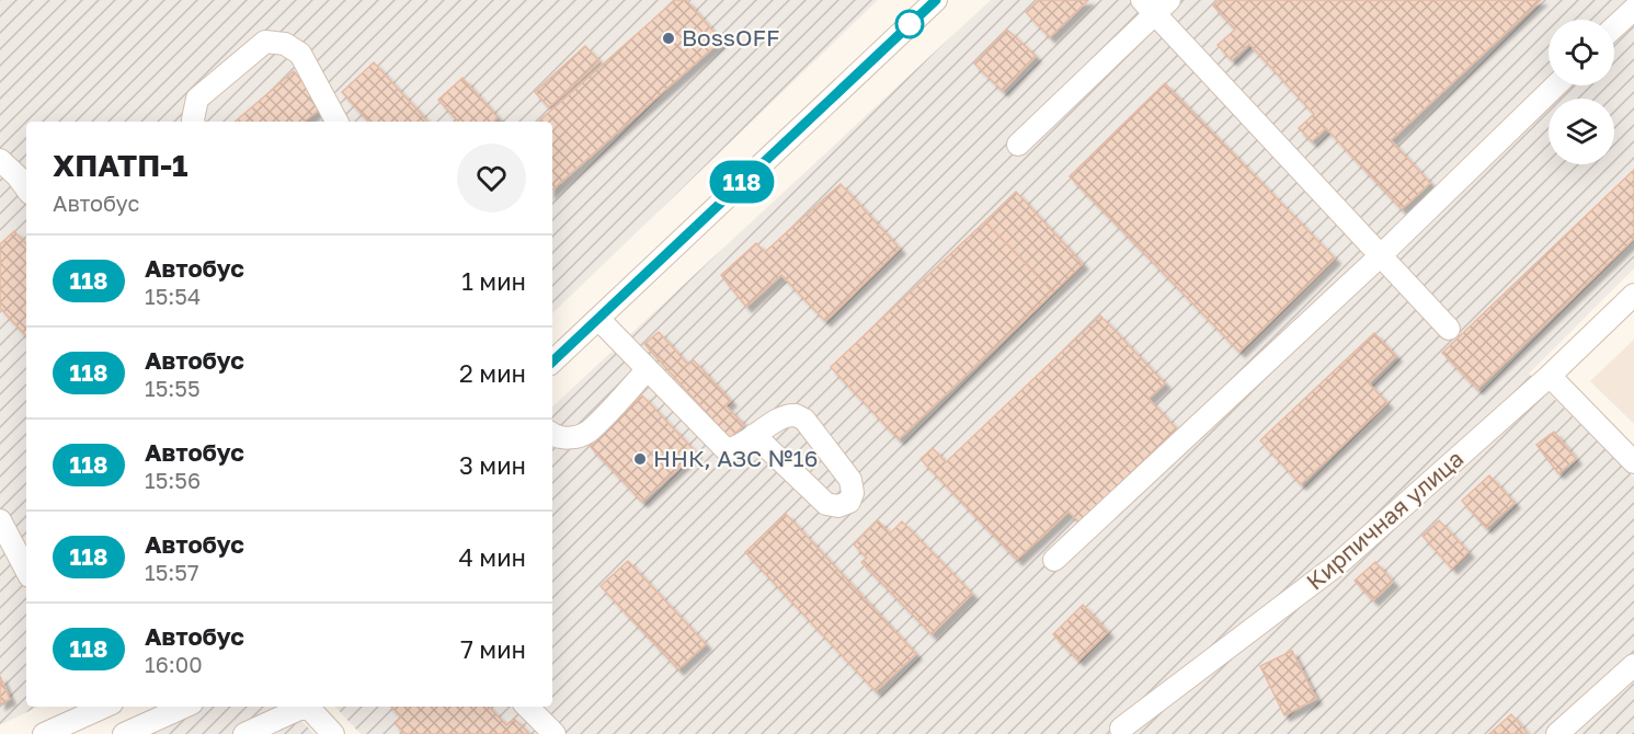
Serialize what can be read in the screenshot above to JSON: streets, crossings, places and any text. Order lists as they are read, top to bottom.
{
  "streets": {
    "street": ["Кирпичная улица"]
  },
  "places": ["BossOFF", "ННК, АЗС №16"],
  "lines": ["bus line 118"],
  "page": {
    "on_map": "118",
    "heading": ["ХПАТП-1", "Автобус"],
    "list": [
      {
        "mark": "118",
        "name": "Автобус",
        "note": "15:54",
        "value": "1 мин"
      },
      {
        "mark": "118",
        "name": "Автобус",
        "note": "15:55",
        "value": "2 мин"
      },
      {
        "mark": "118",
        "name": "Автобус",
        "note": "15:56",
        "value": "3 мин"
      },
      {
        "mark": "118",
        "name": "Автобус",
        "note": "15:57",
        "value": "4 мин"
      },
      {
        "mark": "118",
        "name": "Автобус",
        "note": "16:00",
        "value": "7 мин"
      }
    ]
  }
}
